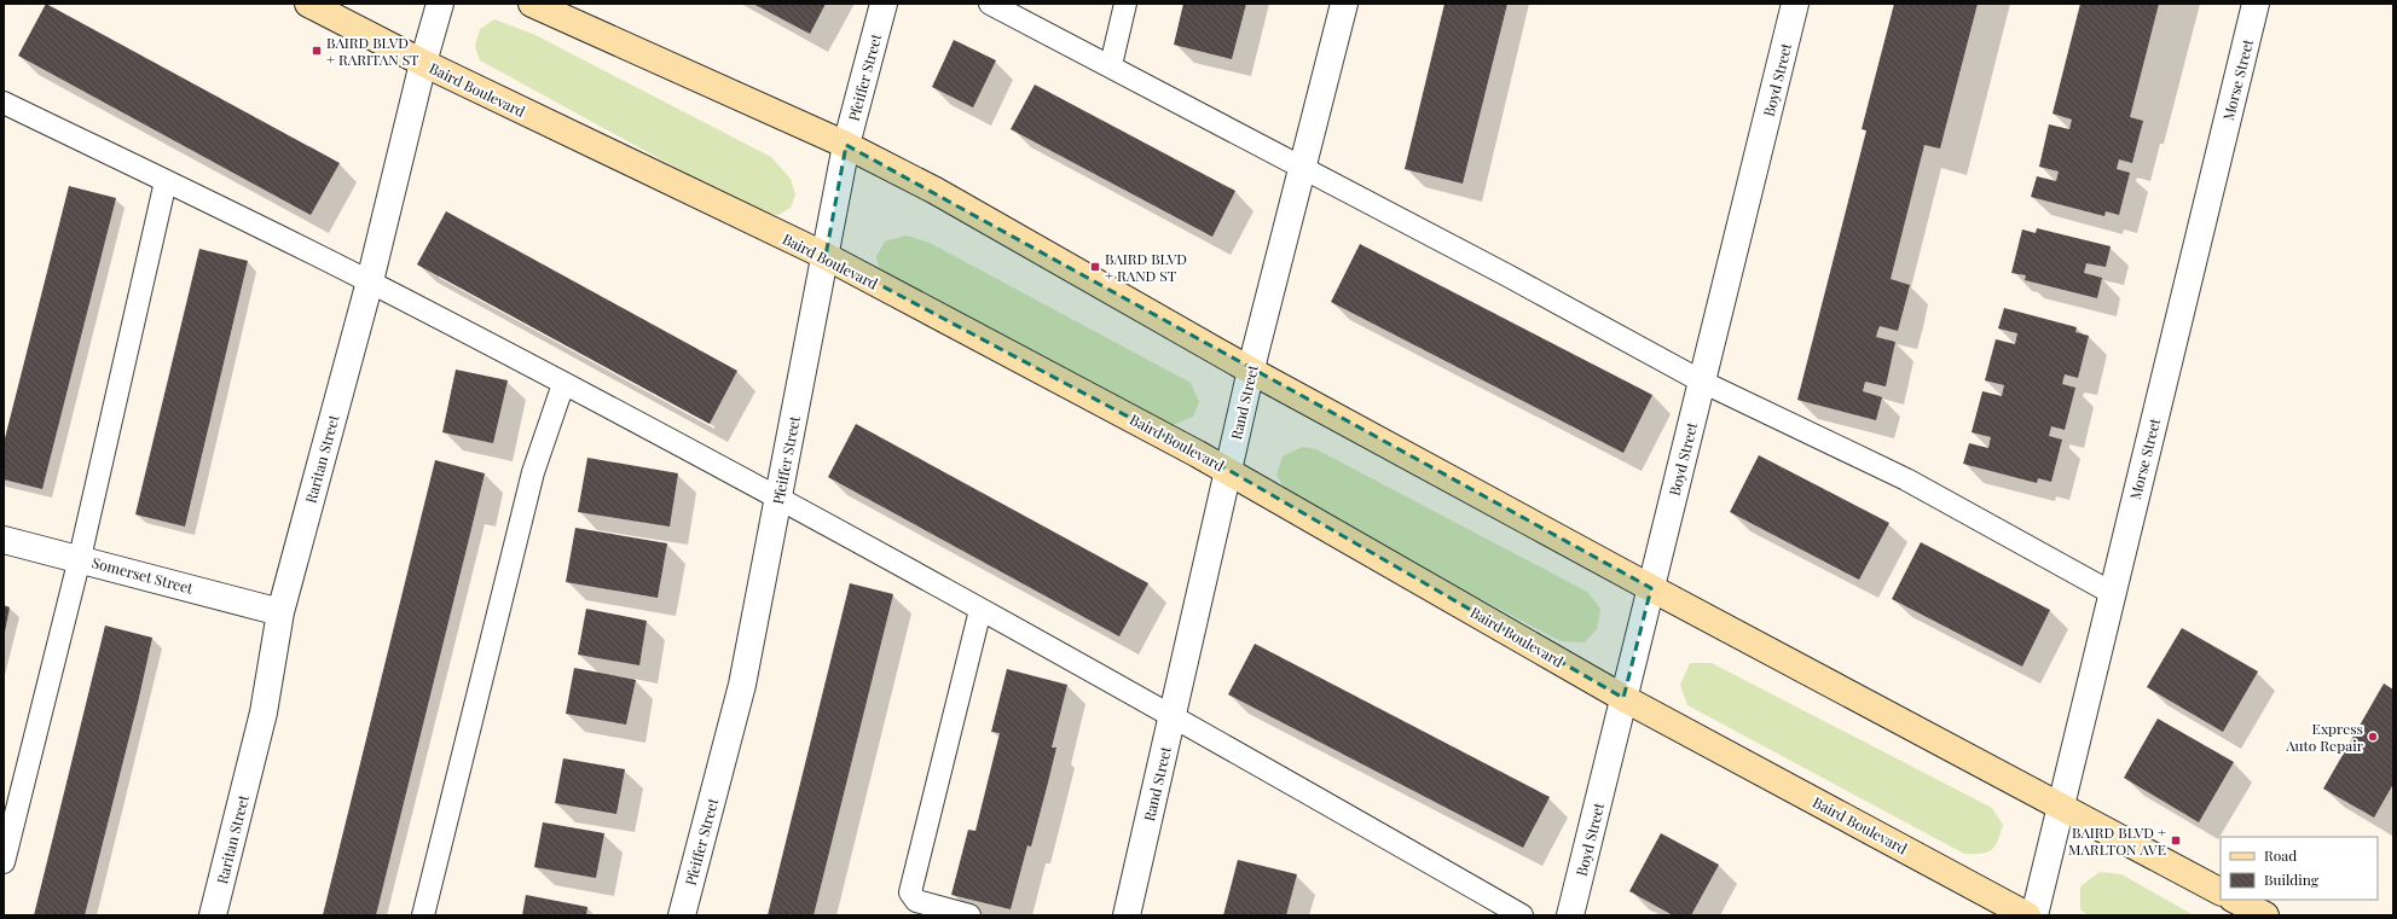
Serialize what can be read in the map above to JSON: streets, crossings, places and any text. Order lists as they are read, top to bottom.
{
  "streets": {
    "main road": ["Baird Boulevard"],
    "street": [
      "Pfeiffer Street",
      "Boyd Street",
      "Morse Street",
      "Rand Street",
      "Raritan Street",
      "Somerset Street"
    ]
  },
  "crossings": [
    ["Pfeiffer Street", "Baird Boulevard"],
    ["Boyd Street", "Baird Boulevard"],
    ["Baird Boulevard", "Rand Street"],
    ["Baird Boulevard", "Raritan Street"],
    ["Raritan Street", "Somerset Street"]
  ],
  "places": {
    "transit": ["BAIRD BLVD + RARITAN ST", "BAIRD BLVD + RAND ST", "BAIRD BLVD + MARLTON AVE"],
    "other": ["Express Auto Repair"]
  },
  "legend": ["Road", "Building"]
}
